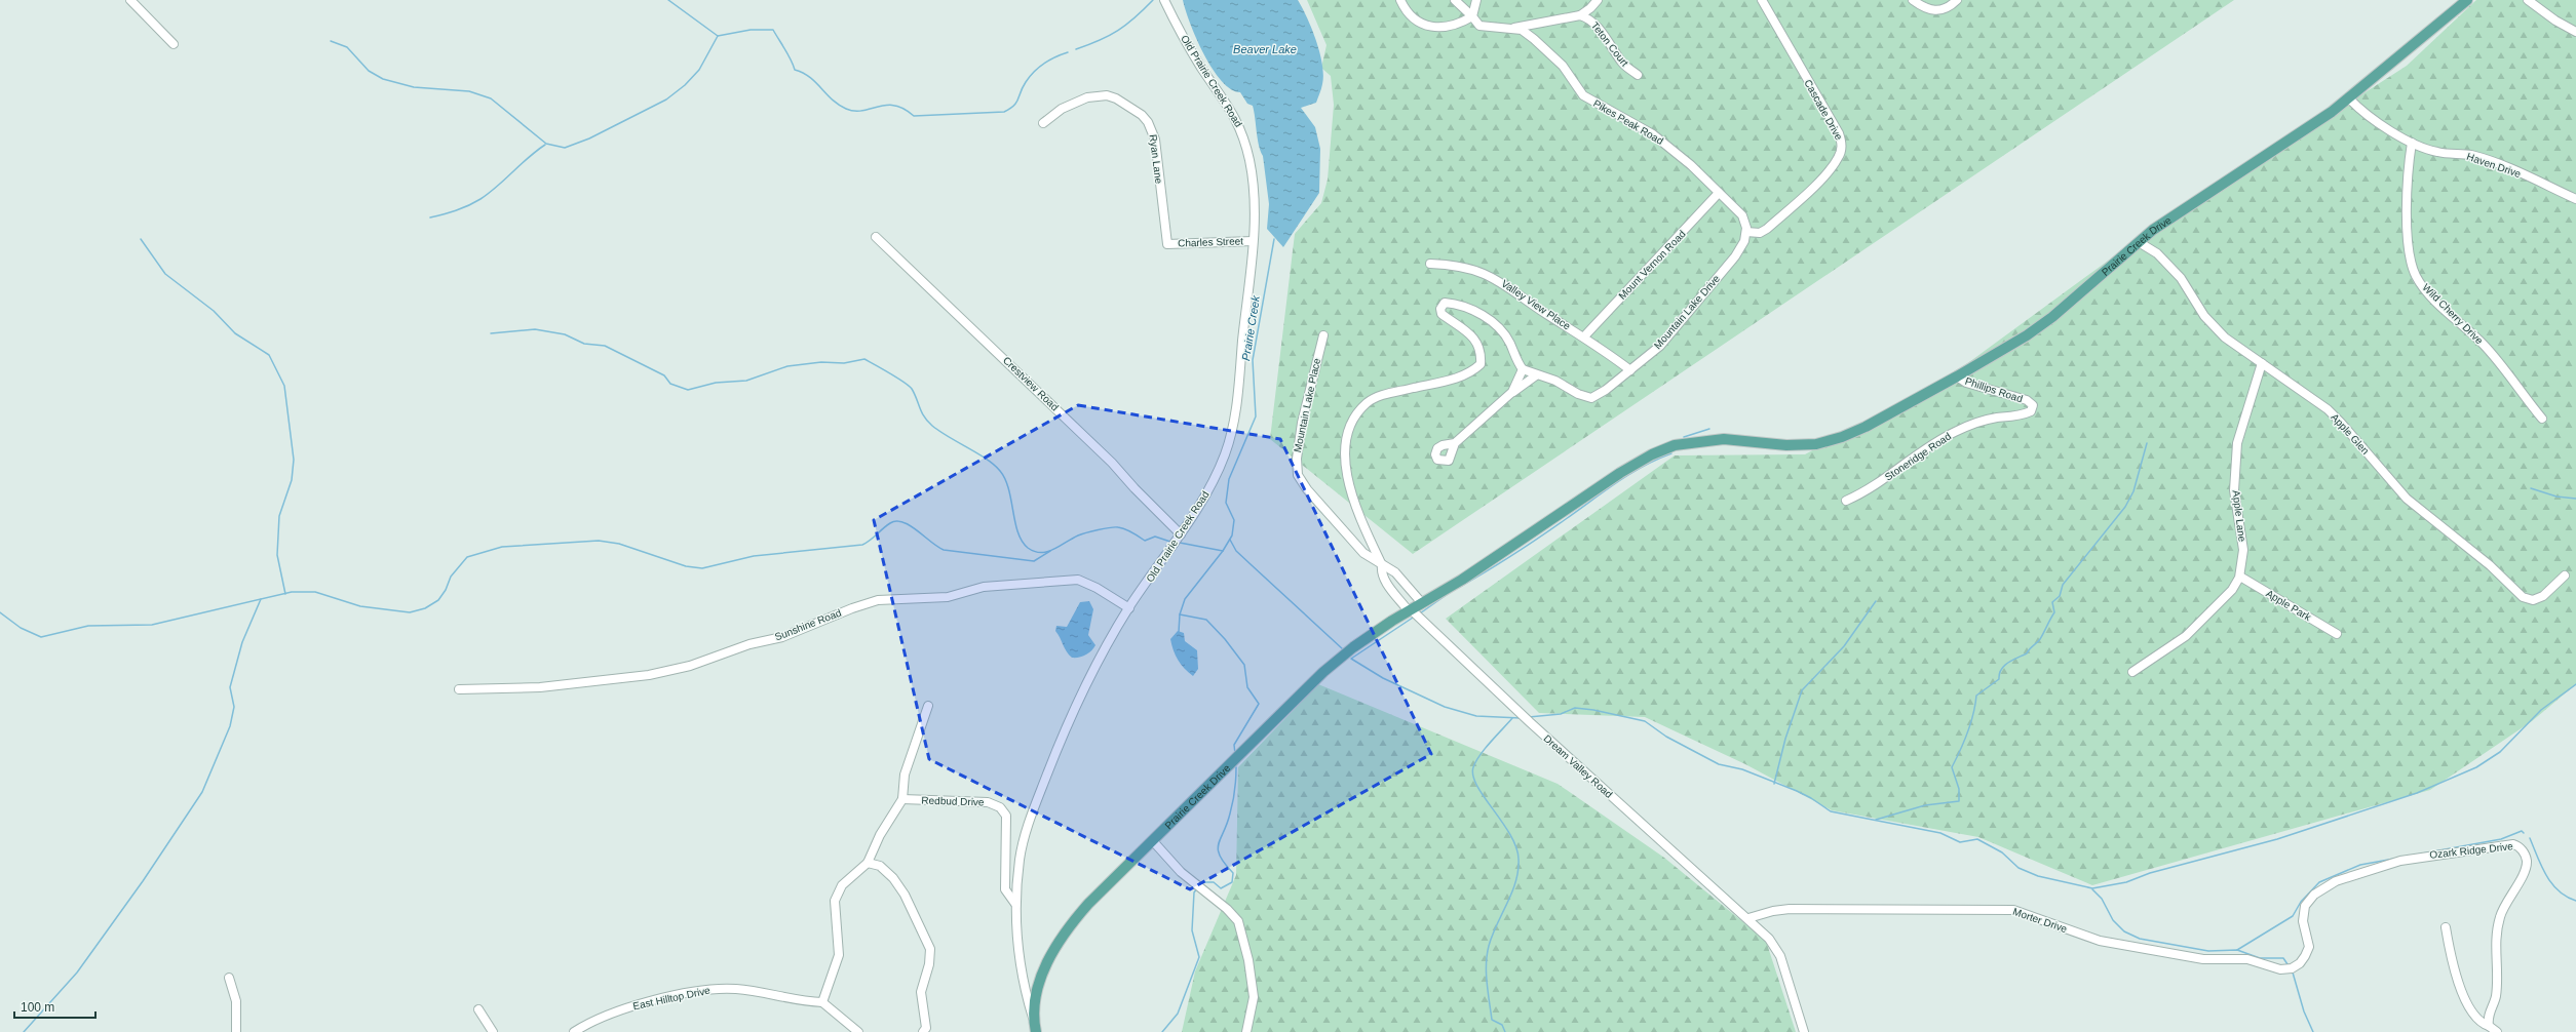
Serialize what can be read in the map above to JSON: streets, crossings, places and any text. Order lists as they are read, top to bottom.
{
  "streets": {
    "main road": ["Prairie Creek Drive"],
    "street": [
      "Teton Court",
      "Old Prairie Creek Road",
      "Cascade Drive",
      "Pikes Peak Road",
      "Ryan Lane",
      "Haven Drive",
      "Charles Street",
      "Mount Vernon Road",
      "Valley View Place",
      "Mountain Lake Drive",
      "Wild Cherry Drive",
      "Crestview Road",
      "Phillips Road",
      "Mountain Lake Place",
      "Apple Glen",
      "Stoneridge Road",
      "Apple Lane",
      "Apple Park",
      "Sunshine Road",
      "Dream Valley Road",
      "Redbud Drive",
      "Ozark Ridge Drive",
      "Morter Drive",
      "East Hilltop Drive"
    ]
  },
  "crossings": [
    ["Teton Court", "Pikes Peak Road"],
    ["Old Prairie Creek Road", "Charles Street"],
    ["Old Prairie Creek Road", "Prairie Creek Drive"],
    ["Old Prairie Creek Road", "Crestview Road"],
    ["Old Prairie Creek Road", "Sunshine Road"],
    ["Old Prairie Creek Road", "Redbud Drive"],
    ["Cascade Drive", "Pikes Peak Road"],
    ["Cascade Drive", "Mountain Lake Drive"],
    ["Pikes Peak Road", "Mount Vernon Road"],
    ["Pikes Peak Road", "Mountain Lake Drive"],
    ["Ryan Lane", "Charles Street"],
    ["Haven Drive", "Prairie Creek Drive"],
    ["Haven Drive", "Wild Cherry Drive"],
    ["Prairie Creek Drive", "Phillips Road"],
    ["Prairie Creek Drive", "Apple Glen"],
    ["Prairie Creek Drive", "Dream Valley Road"],
    ["Mount Vernon Road", "Valley View Place"],
    ["Valley View Place", "Mountain Lake Drive"],
    ["Phillips Road", "Stoneridge Road"],
    ["Apple Glen", "Apple Lane"],
    ["Apple Lane", "Apple Park"],
    ["Dream Valley Road", "Morter Drive"],
    ["Ozark Ridge Drive", "Morter Drive"]
  ],
  "water": ["Beaver Lake", "Prairie Creek"],
  "scale_bar": "100 m"
}
